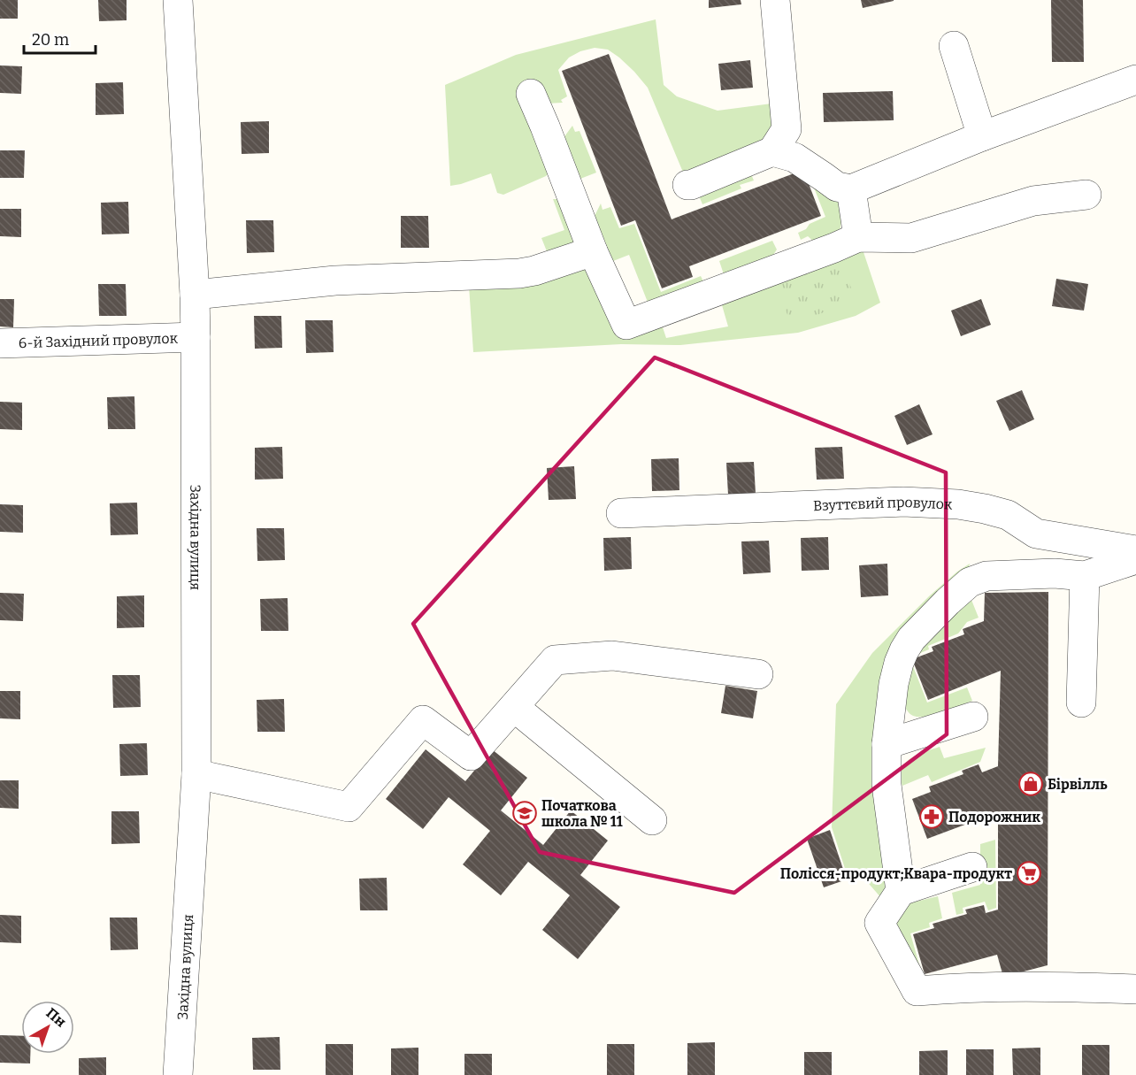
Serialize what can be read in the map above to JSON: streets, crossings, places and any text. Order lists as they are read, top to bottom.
{
  "streets": {
    "street": ["6-й Західний провулок", "Взуттєвий провулок", "Західна вулиця"]
  },
  "crossings": [
    ["6-й Західний провулок", "Західна вулиця"]
  ],
  "places": {
    "shop": ["Бірвілль"],
    "school or university": ["Початкова школа № 11"],
    "pharmacy": ["Подорожник"],
    "supermarket": ["Полісся-продукт;Квара-продукт"]
  },
  "scale_bar": "20 m",
  "north": "top right"
}
